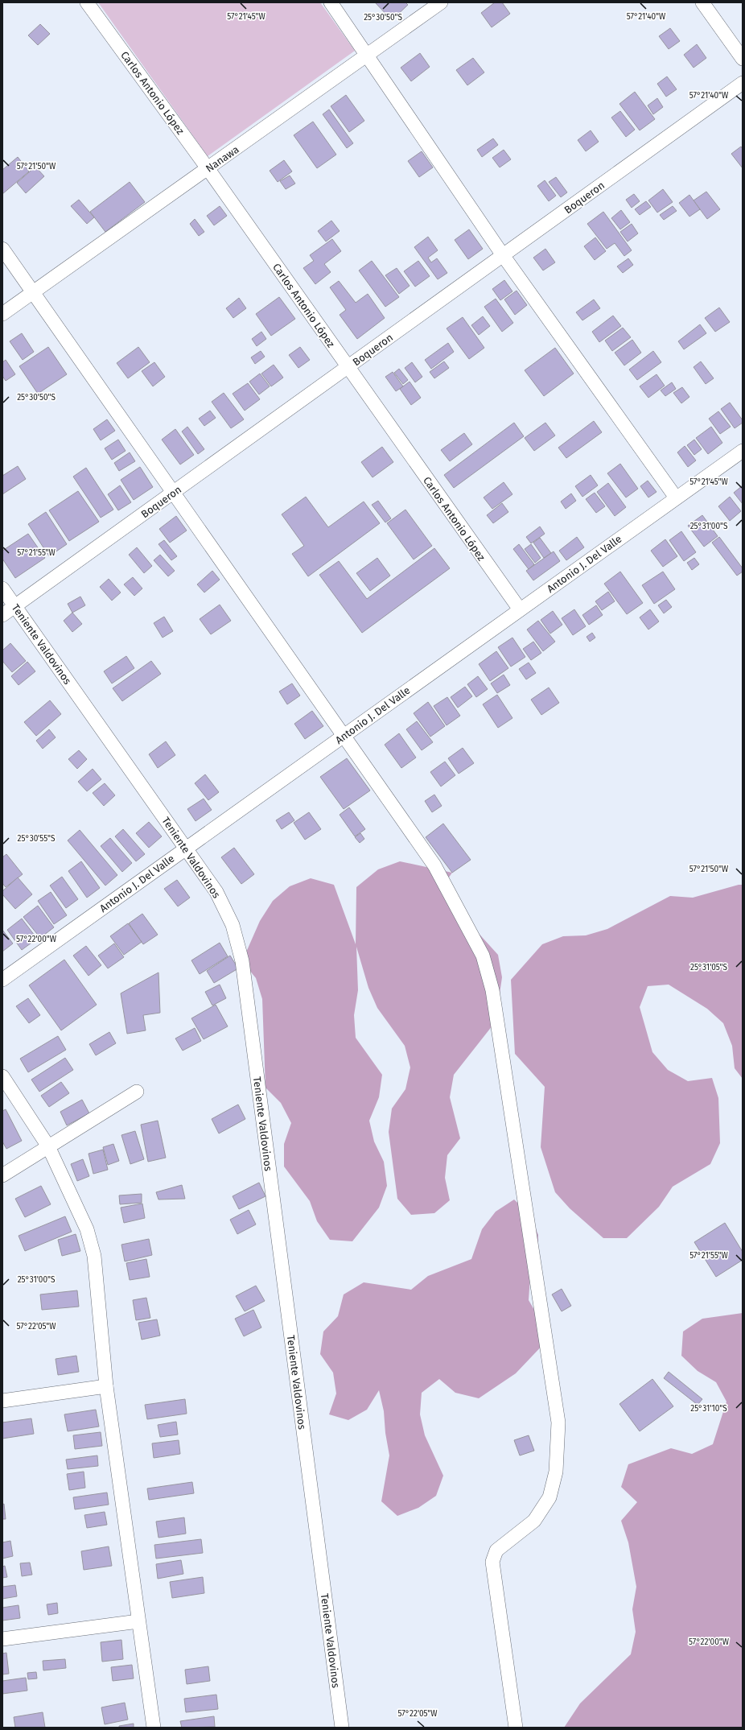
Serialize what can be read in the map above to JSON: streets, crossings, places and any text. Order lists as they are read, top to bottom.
{
  "streets": {
    "street": [
      "Carlos Antonio López",
      "Nanawa",
      "Boqueron",
      "Antonio J. Del Valle",
      "Teniente Valdovinos"
    ]
  },
  "crossings": [
    ["Carlos Antonio López", "Nanawa"],
    ["Carlos Antonio López", "Boqueron"],
    ["Carlos Antonio López", "Antonio J. Del Valle"],
    ["Boqueron", "Teniente Valdovinos"],
    ["Antonio J. Del Valle", "Teniente Valdovinos"]
  ],
  "coordinates": [
    "57°21'45\"W",
    "57°21'40\"W",
    "25°30'50\"S",
    "57°21'50\"W",
    "25°31'00\"S",
    "57°21'55\"W",
    "25°30'55\"S",
    "57°22'00\"W",
    "25°31'05\"S",
    "57°22'05\"W",
    "25°31'10\"S"
  ]
}
